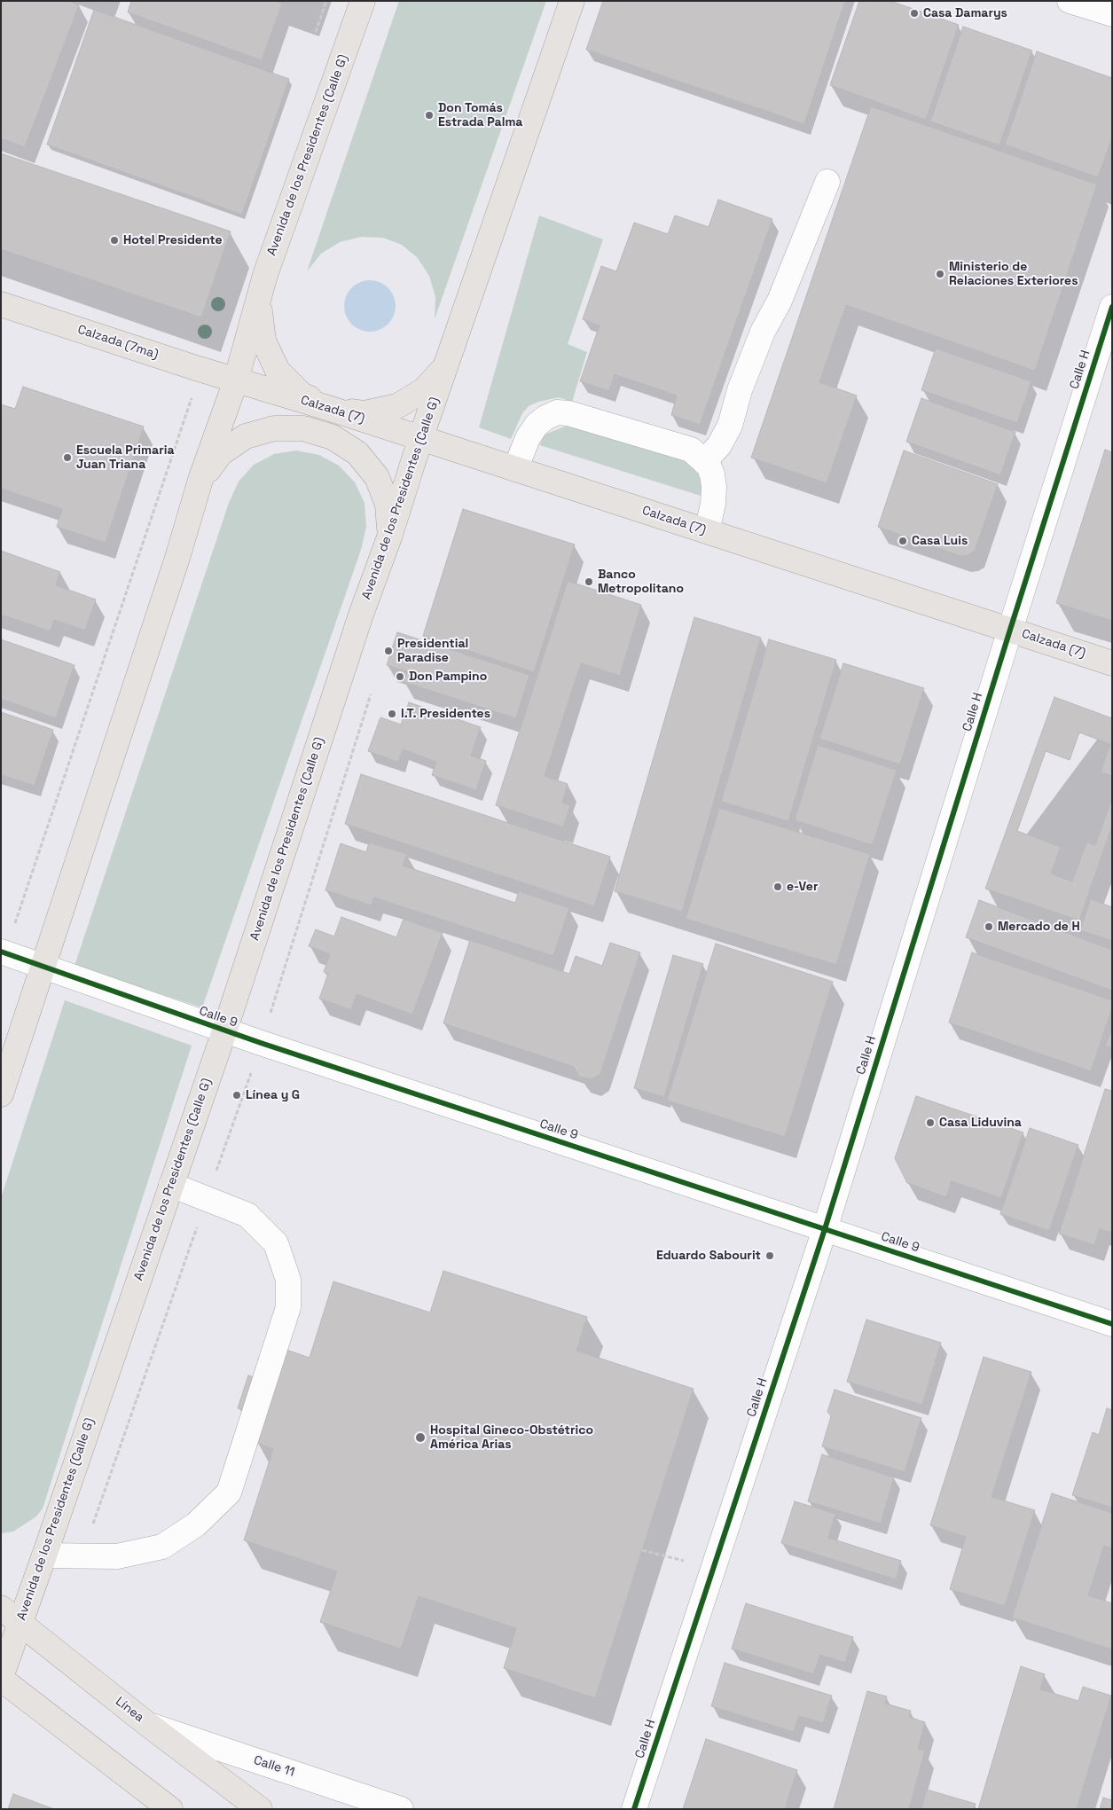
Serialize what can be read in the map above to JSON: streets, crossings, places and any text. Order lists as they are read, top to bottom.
{
  "streets": {
    "main road": [
      "Avenida de los Presidentes (Calle G)",
      "Calzada (7ma)",
      "Calzada (7)",
      "Línea"
    ],
    "street": ["Calle H", "Calle 9", "Calle 11"]
  },
  "crossings": [
    ["Avenida de los Presidentes (Calle G)", "Calzada (7ma)"],
    ["Avenida de los Presidentes (Calle G)", "Calzada (7)"],
    ["Avenida de los Presidentes (Calle G)", "Calle 9"],
    ["Avenida de los Presidentes (Calle G)", "Línea"],
    ["Calzada (7ma)", "Calzada (7)"],
    ["Calle H", "Calzada (7)"],
    ["Calle H", "Calle 9"],
    ["Línea", "Calle 11"]
  ],
  "places": [
    "Casa Damarys",
    "Don Tomás Estrada Palma",
    "Hotel Presidente",
    "Ministerio de Relaciones Exteriores",
    "Escuela Primaria Juan Triana",
    "Casa Luis",
    "Banco Metropolitano",
    "Presidential Paradise",
    "Don Pampino",
    "I.T. Presidentes",
    "e-Ver",
    "Mercado de H",
    "Línea y G",
    "Casa Liduvina",
    "Eduardo Sabourit",
    "Hospital Gineco-Obstétrico América Arias"
  ]
}
